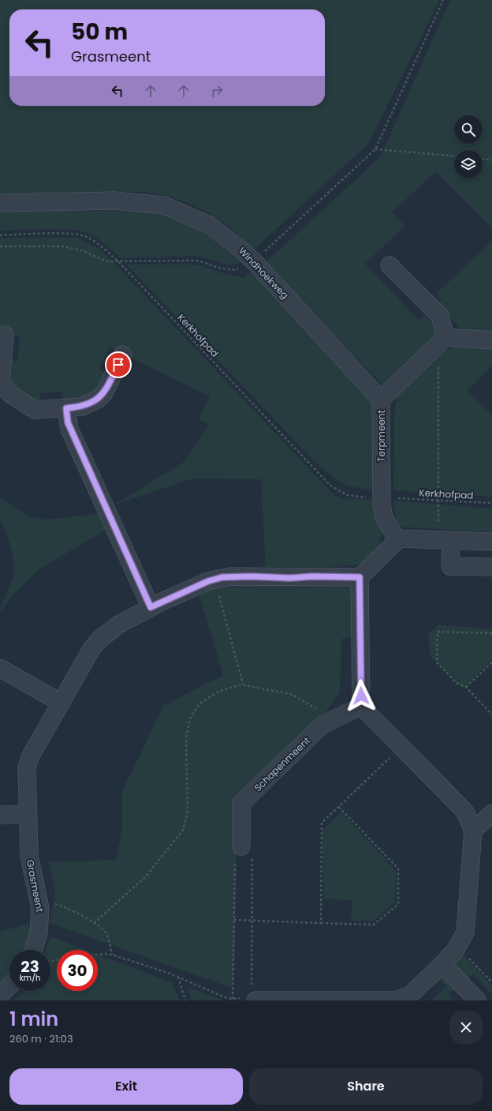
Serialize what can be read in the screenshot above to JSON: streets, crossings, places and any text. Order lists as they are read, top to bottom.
{
  "streets": {
    "street": [
      "Windhoekweg",
      "Terpmeent",
      "Schapenmeent",
      "Grasmeent"
    ],
    "path": ["Kerkhofpad"]
  },
  "crossings": [
    ["Windhoekweg", "Terpmeent"]
  ],
  "page": {
    "turn": ["50 m", "Grasmeent"],
    "speed": "23 km/h",
    "limit": "30",
    "heading": ["1 min", "260 m · 21:03"],
    "buttons": ["Exit", "Share"]
  }
}
